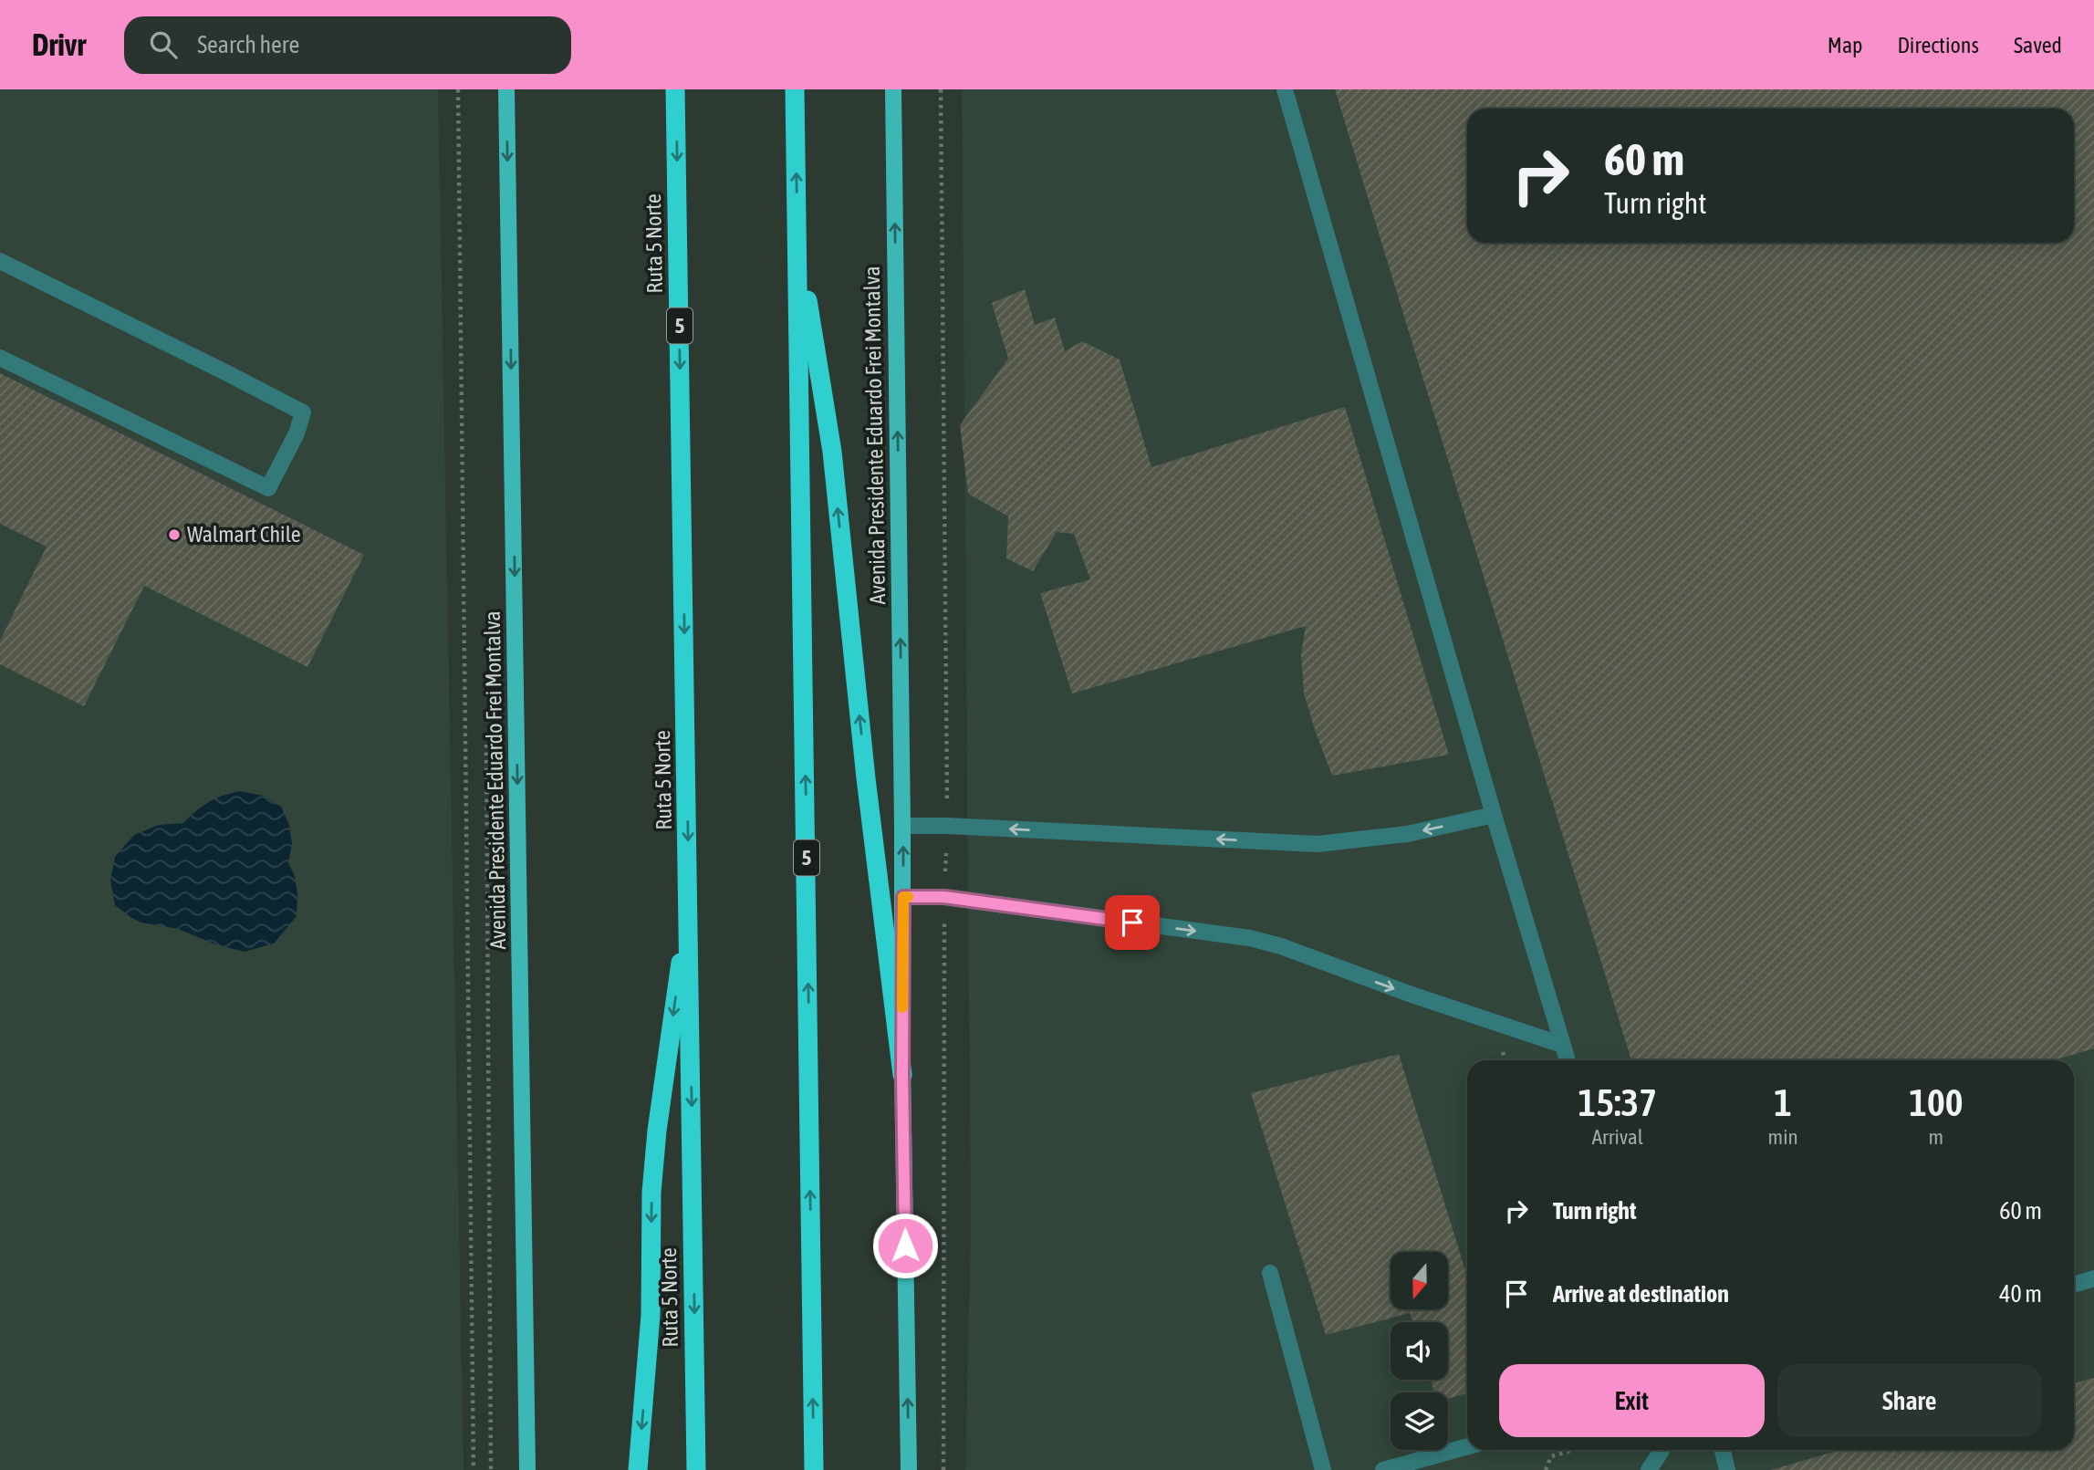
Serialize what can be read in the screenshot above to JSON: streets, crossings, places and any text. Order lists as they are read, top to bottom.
{
  "streets": {
    "highway": ["Ruta 5 Norte", "5"],
    "main road": ["Avenida Presidente Eduardo Frei Montalva"]
  },
  "places": ["Walmart Chile"],
  "north": "bottom",
  "page": {
    "header": "Drivr",
    "search": "Search here",
    "nav": ["Map", "Directions", "Saved"],
    "turn": ["60 m", "Turn right"],
    "eta": [
      "15:37",
      "Arrival",
      "1",
      "min",
      "100",
      "m"
    ],
    "list": [
      {
        "name": "Turn right",
        "value": "60 m"
      },
      {
        "name": "Arrive at destination",
        "value": "40 m"
      }
    ],
    "buttons": ["Exit", "Share"]
  }
}
